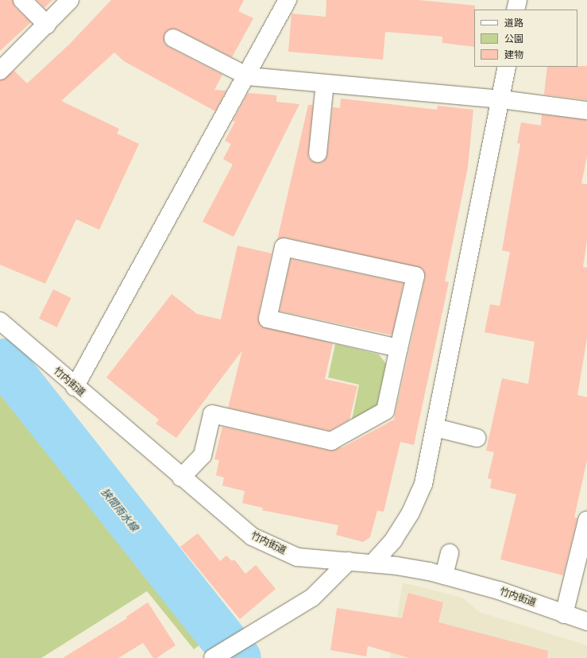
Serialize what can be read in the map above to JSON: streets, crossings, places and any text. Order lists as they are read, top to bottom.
{
  "streets": {
    "street": ["竹内街道"]
  },
  "water": ["狭間雨水線"],
  "legend": ["道路", "公園", "建物"]
}
